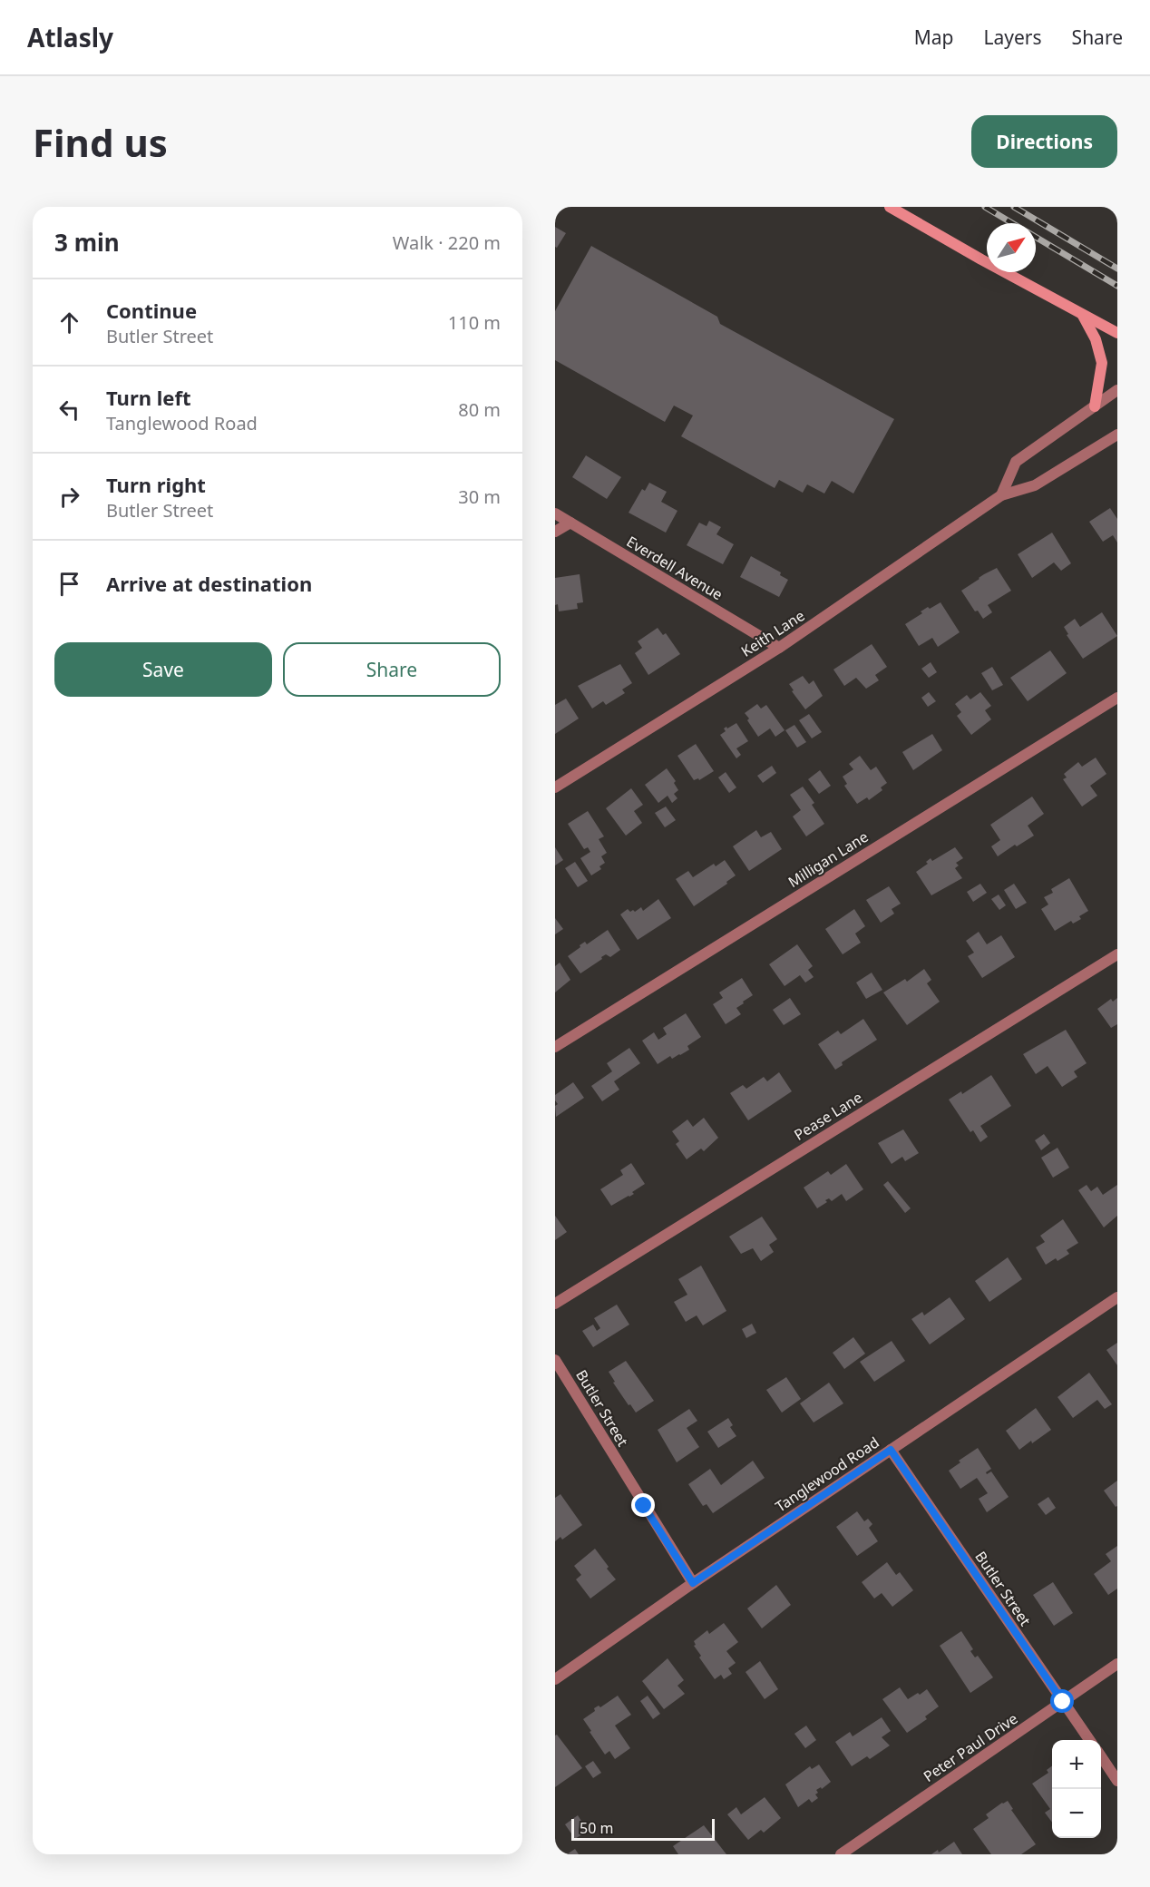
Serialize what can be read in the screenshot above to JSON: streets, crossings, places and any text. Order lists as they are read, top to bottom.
{
  "streets": {
    "street": [
      "Everdell Avenue",
      "Keith Lane",
      "Milligan Lane",
      "Pease Lane",
      "Butler Street",
      "Tanglewood Road",
      "Peter Paul Drive"
    ]
  },
  "crossings": [
    ["Everdell Avenue", "Keith Lane"],
    ["Butler Street", "Tanglewood Road"],
    ["Butler Street", "Peter Paul Drive"]
  ],
  "scale_bar": "50 m",
  "north": "top right",
  "page": {
    "header": "Atlasly",
    "nav": ["Map", "Layers", "Share"],
    "buttons": [
      "Directions",
      ["Save", "Share"]
    ],
    "title": "Find us",
    "heading": ["3 min", "Walk · 220 m"],
    "list": [
      ["Continue", "Butler Street", "110 m"],
      ["Turn left", "Tanglewood Road", "80 m"],
      ["Turn right", "Butler Street", "30 m"],
      "Arrive at destination"
    ],
    "map_buttons": ["+", "−"],
    "scale": "50 m"
  }
}
